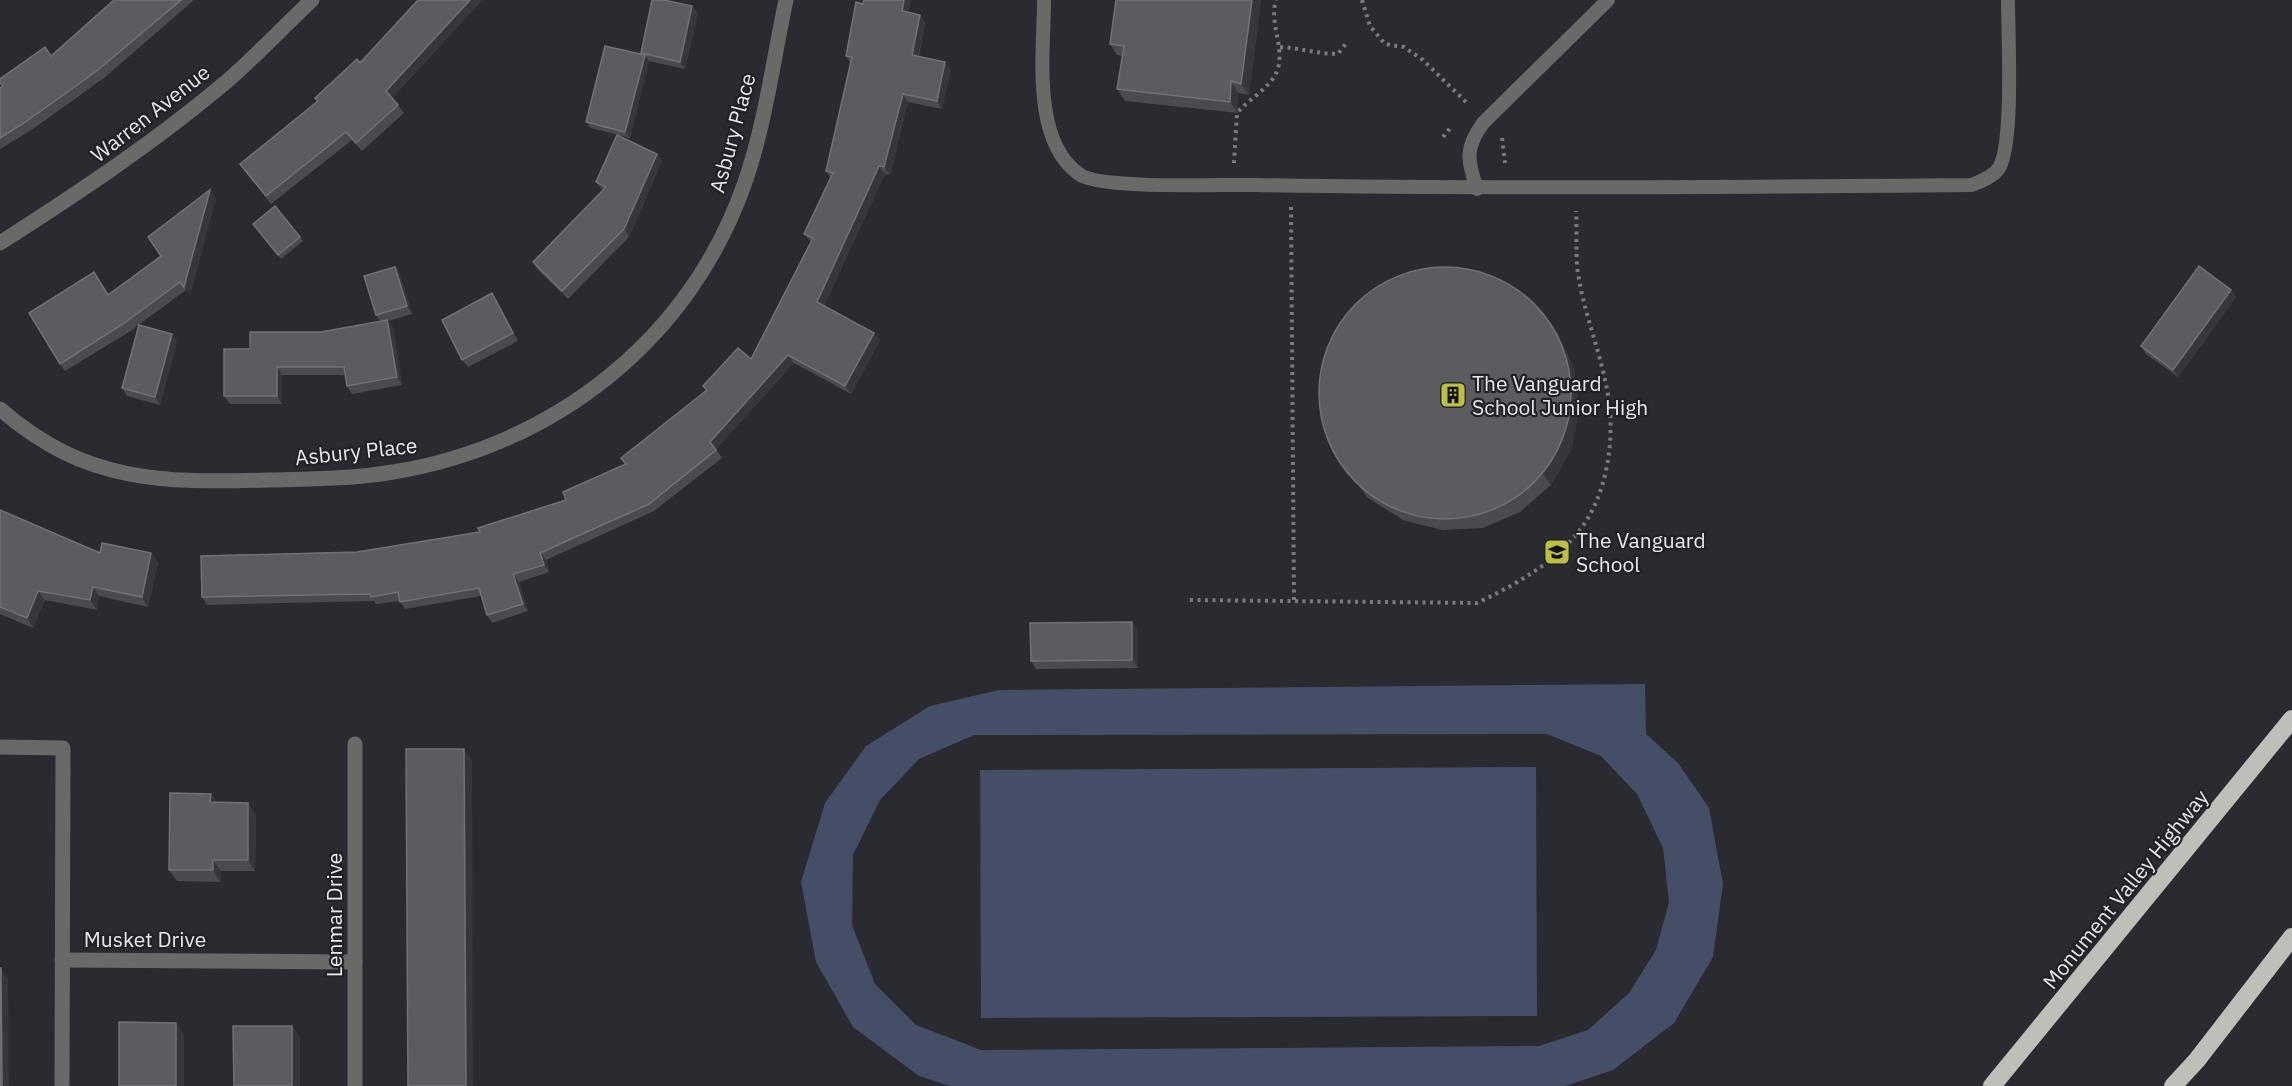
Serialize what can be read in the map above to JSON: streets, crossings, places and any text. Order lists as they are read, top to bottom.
{
  "streets": {
    "highway": ["Monument Valley Highway"],
    "street": [
      "Warren Avenue",
      "Asbury Place",
      "Lenmar Drive",
      "Musket Drive"
    ]
  },
  "crossings": [
    ["Lenmar Drive", "Musket Drive"]
  ],
  "places": {
    "building": ["The Vanguard School Junior High"],
    "school or university": ["The Vanguard School"]
  }
}
